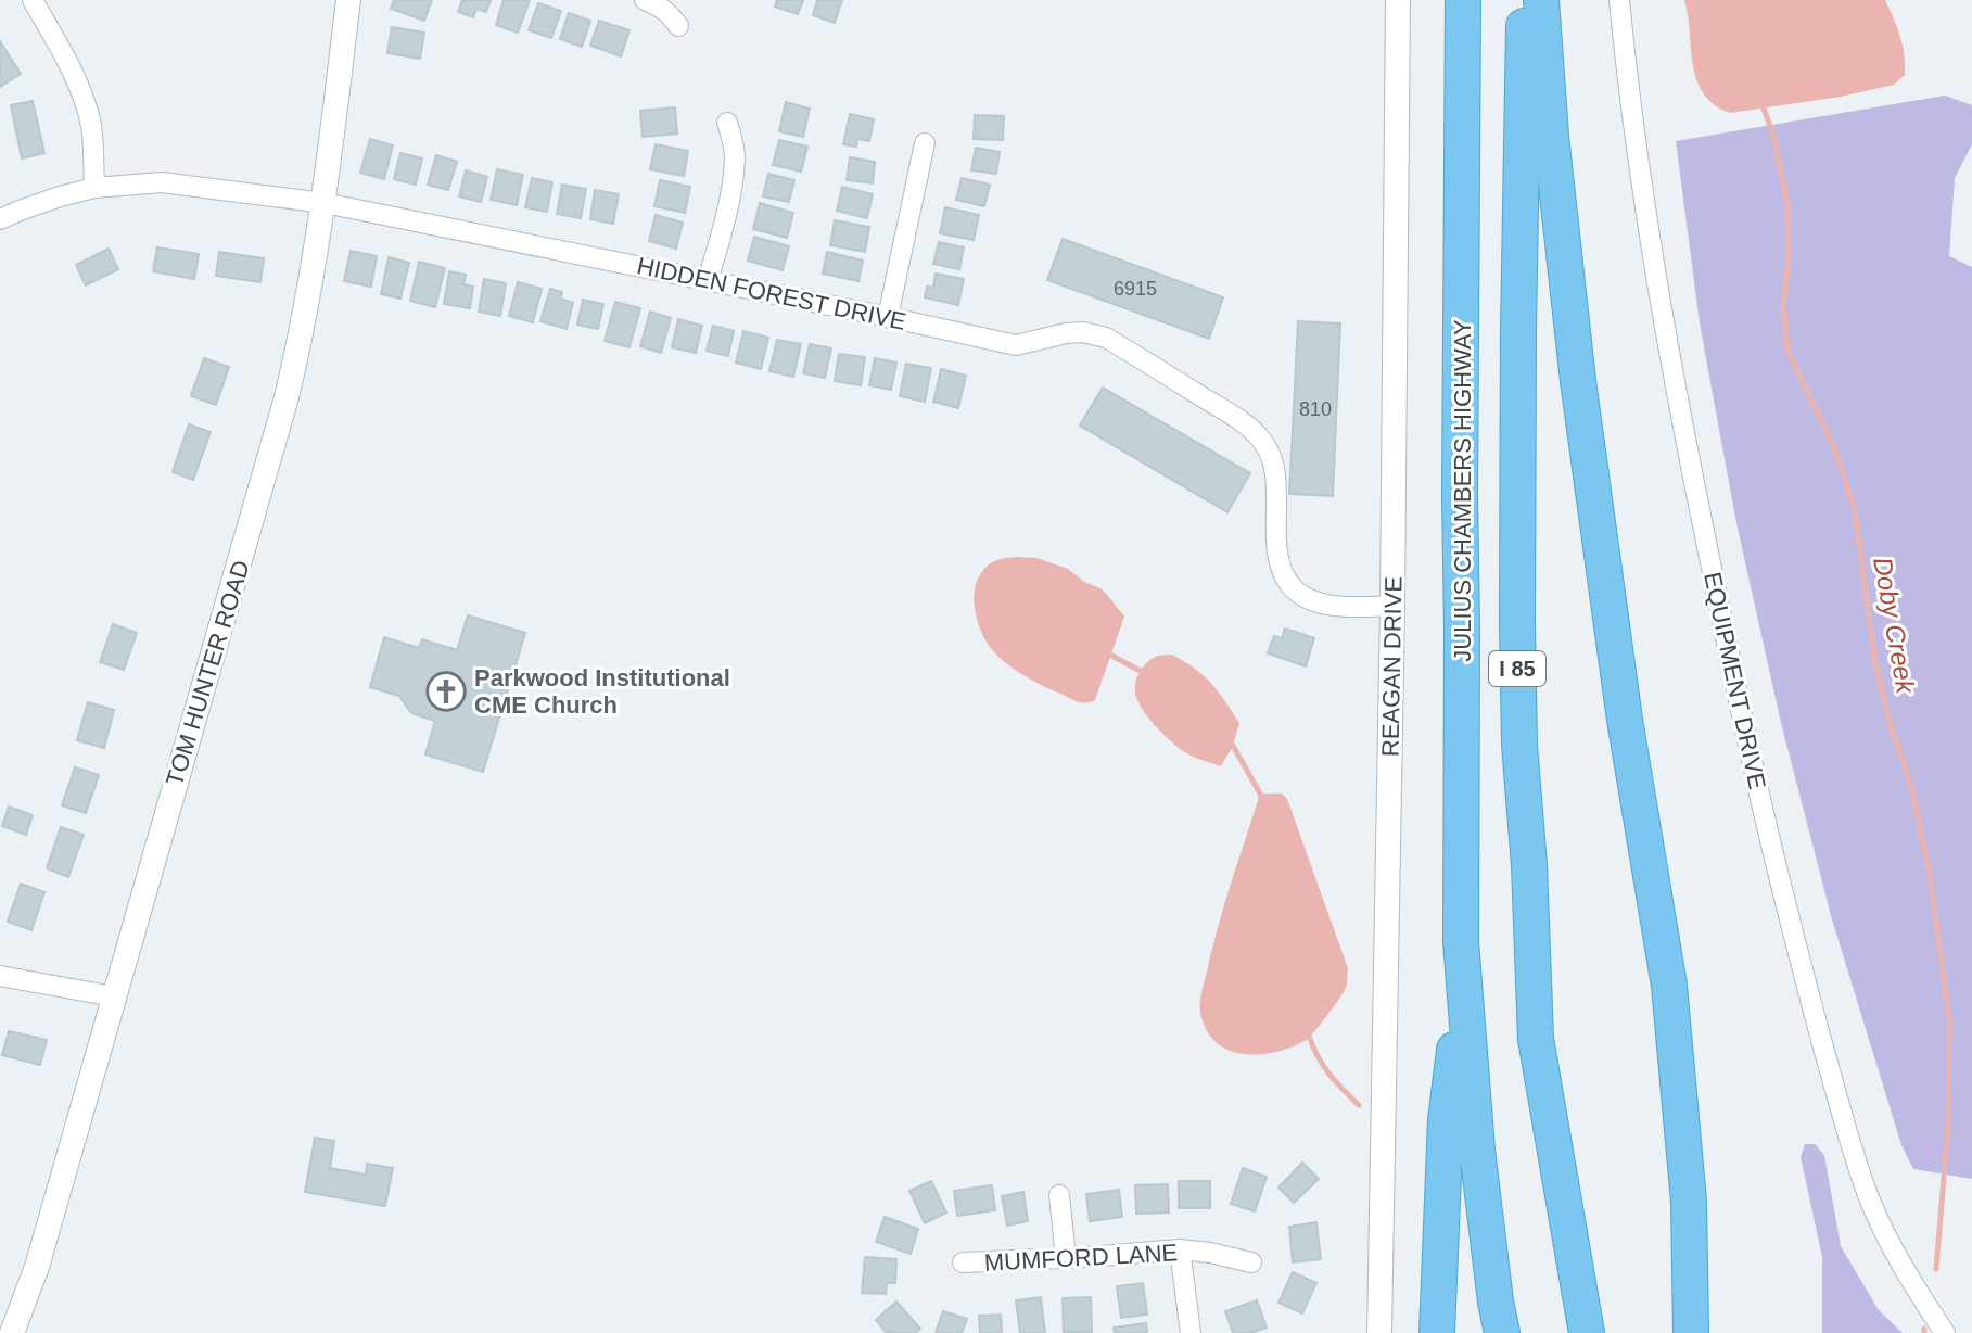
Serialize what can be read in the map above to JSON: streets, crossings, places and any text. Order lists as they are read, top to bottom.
{
  "streets": {
    "highway": ["JULIUS CHAMBERS HIGHWAY", "I 85"],
    "street": [
      "HIDDEN FOREST DRIVE",
      "REAGAN DRIVE",
      "TOM HUNTER ROAD",
      "EQUIPMENT DRIVE",
      "MUMFORD LANE"
    ]
  },
  "crossings": [
    ["HIDDEN FOREST DRIVE", "REAGAN DRIVE"],
    ["HIDDEN FOREST DRIVE", "TOM HUNTER ROAD"],
    ["JULIUS CHAMBERS HIGHWAY", "I 85"]
  ],
  "water": ["Doby Creek"],
  "places": {
    "church": ["Parkwood Institutional CME Church"]
  },
  "house_numbers": ["6915", "810"]
}
